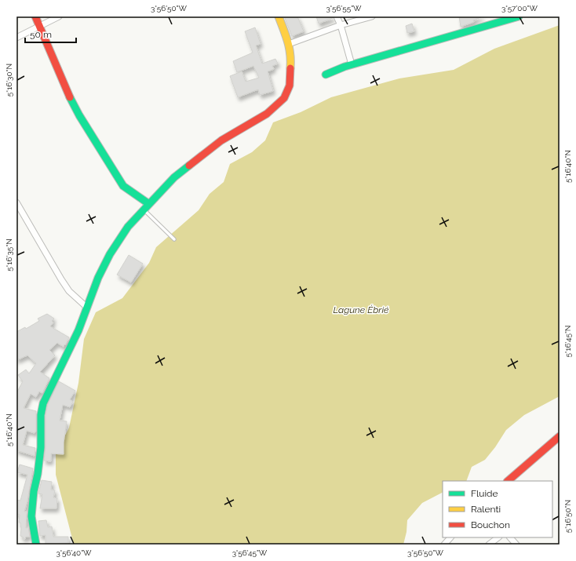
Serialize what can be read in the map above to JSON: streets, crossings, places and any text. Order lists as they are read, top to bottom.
{
  "water": ["Lagune Ébrié"],
  "legend": ["Fluide", "Ralenti", "Bouchon"],
  "scale_bar": "50 m",
  "coordinates": [
    "3°56'50\"W",
    "3°56'55\"W",
    "3°57'00\"W",
    "5°16'30\"N",
    "5°16'40\"N",
    "5°16'35\"N",
    "5°16'45\"N",
    "5°16'50\"N",
    "3°56'40\"W",
    "3°56'45\"W"
  ]
}
